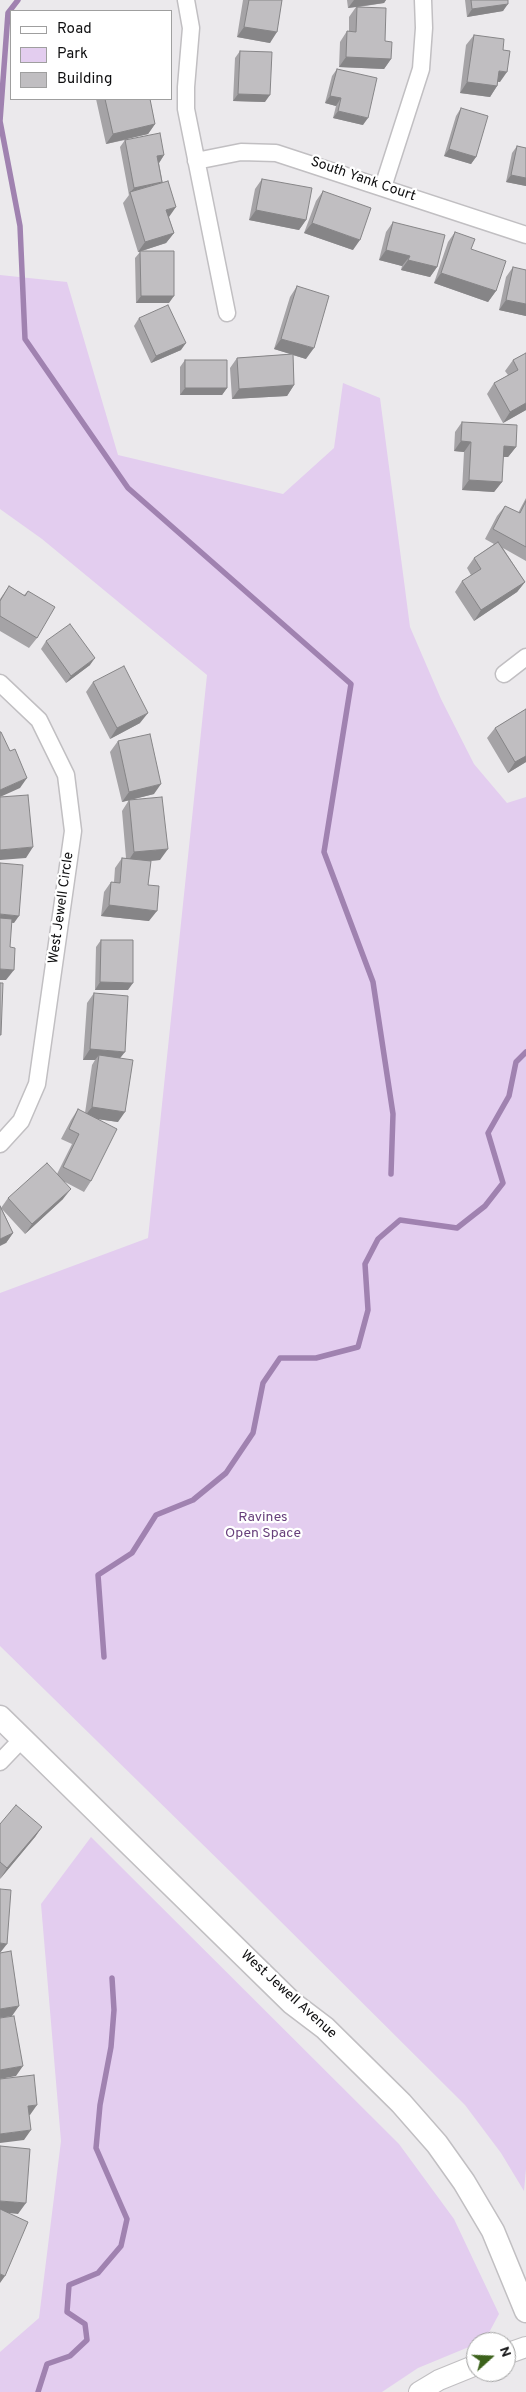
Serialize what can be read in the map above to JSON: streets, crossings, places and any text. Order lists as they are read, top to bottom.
{
  "streets": {
    "main road": ["West Jewell Avenue"],
    "street": ["South Yank Court", "West Jewell Circle"]
  },
  "parks": ["Ravines Open Space"],
  "legend": ["Road", "Park", "Building"],
  "north": "right"
}
